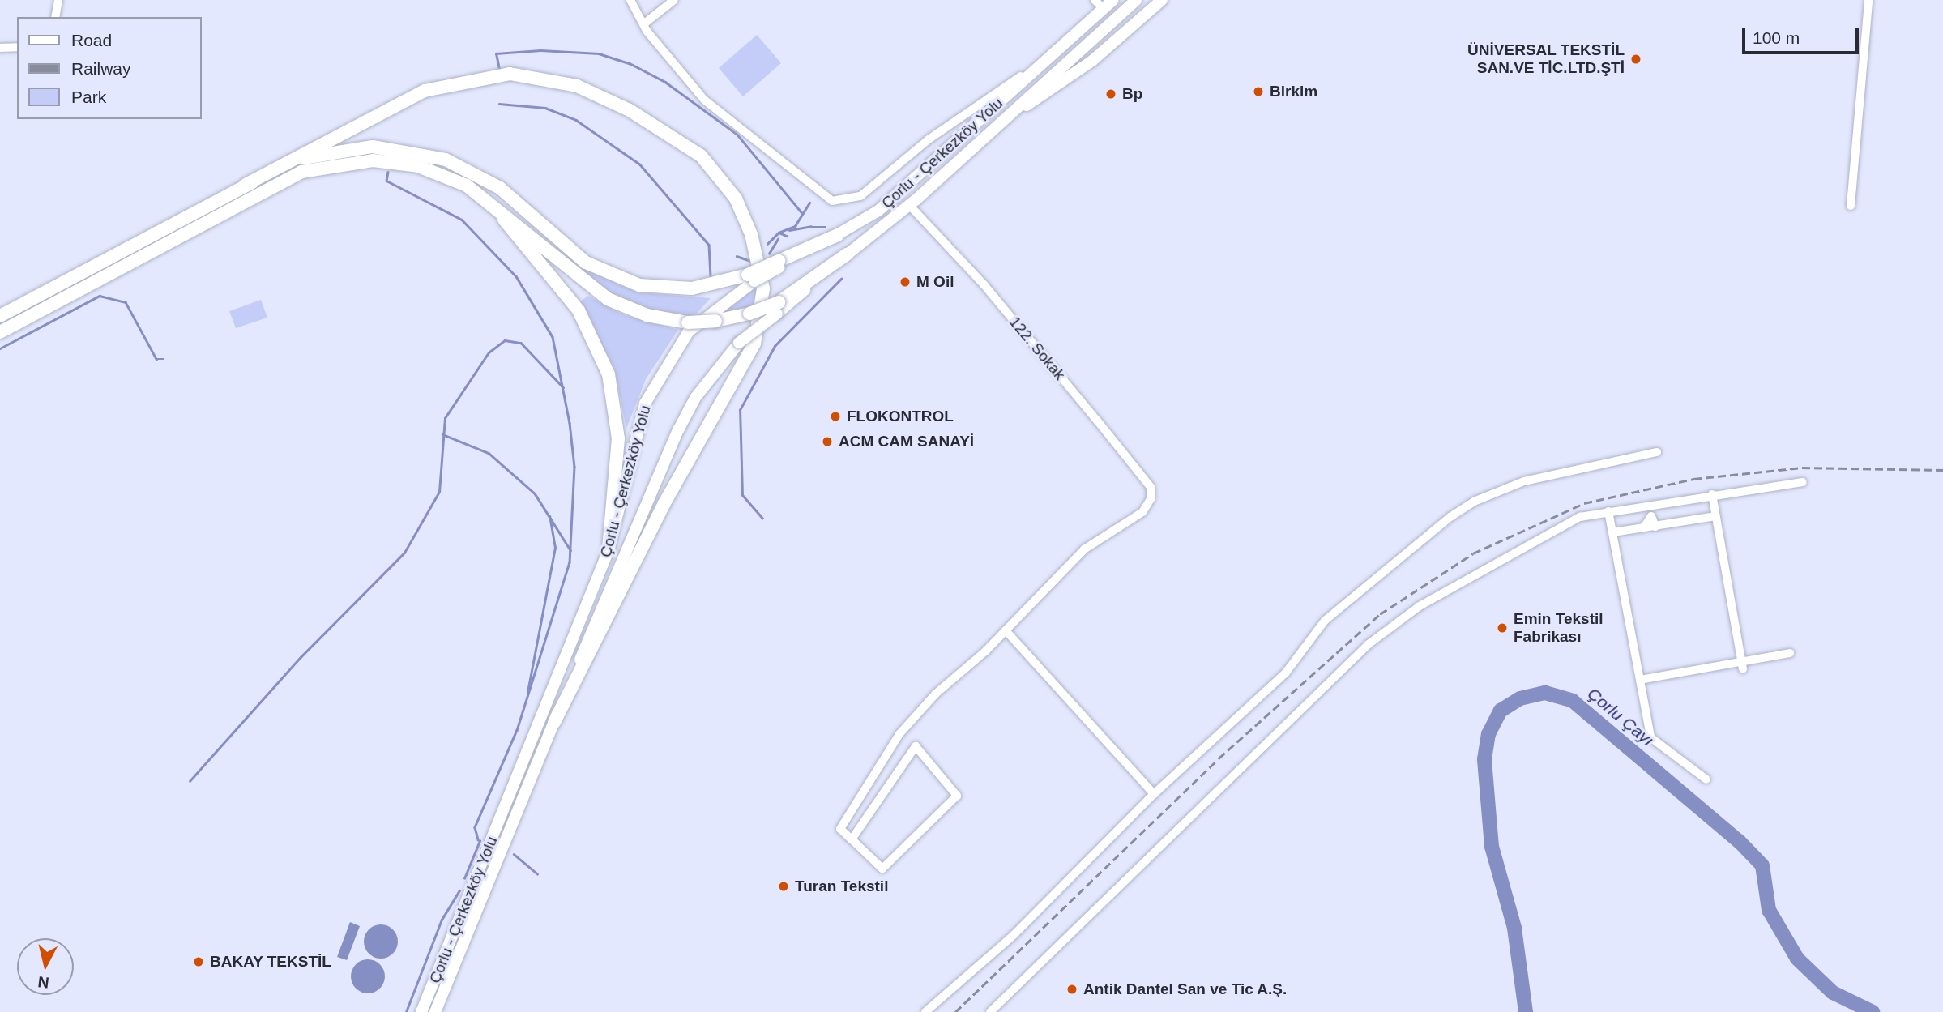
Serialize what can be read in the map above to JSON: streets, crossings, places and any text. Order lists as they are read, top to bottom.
{
  "streets": {
    "main road": ["Çorlu - Çerkezköy Yolu"],
    "street": ["122. Sokak"]
  },
  "crossings": [
    ["Çorlu - Çerkezköy Yolu", "122. Sokak"]
  ],
  "water": ["Çorlu Çayı"],
  "places": [
    "ÜNİVERSAL TEKSTİL SAN.VE TİC.LTD.ŞTİ",
    "Birkim",
    "Bp",
    "M Oil",
    "FLOKONTROL",
    "ACM CAM SANAYİ",
    "Emin Tekstil Fabrikası",
    "Turan Tekstil",
    "BAKAY TEKSTİL",
    "Antik Dantel San ve Tic A.Ş."
  ],
  "legend": ["Road", "Railway", "Park"],
  "scale_bar": "100 m",
  "north": "bottom"
}
